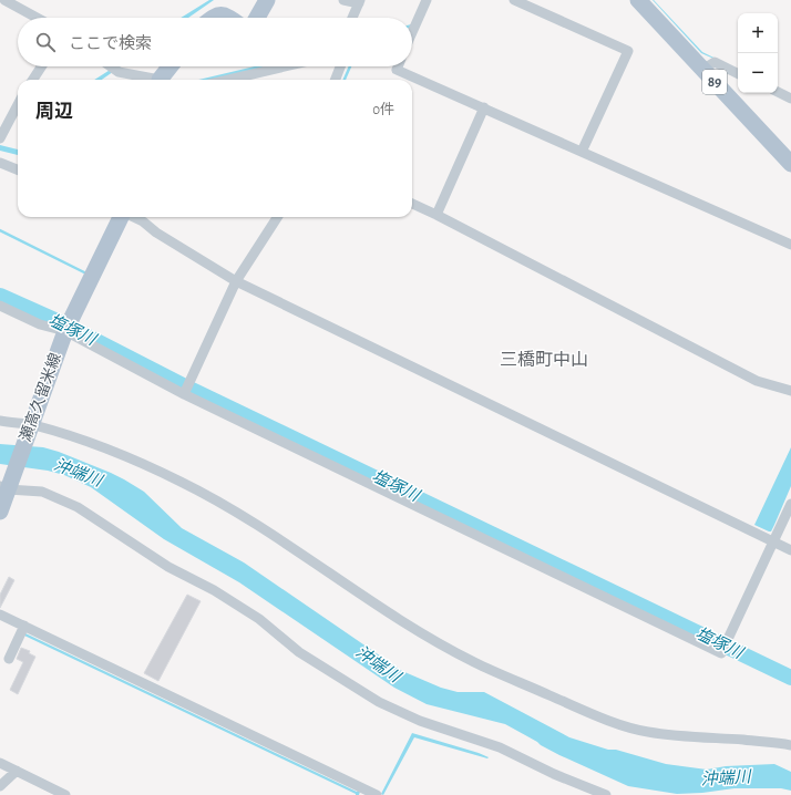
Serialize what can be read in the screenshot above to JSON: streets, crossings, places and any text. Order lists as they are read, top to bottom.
{
  "streets": {
    "main road": ["89", "瀬高久留米線"]
  },
  "districts": ["三橋町中山"],
  "water": ["塩塚川", "沖端川"],
  "page": {
    "map_buttons": ["+", "−"],
    "search": "ここで検索",
    "heading": ["周辺", "0件"]
  }
}
